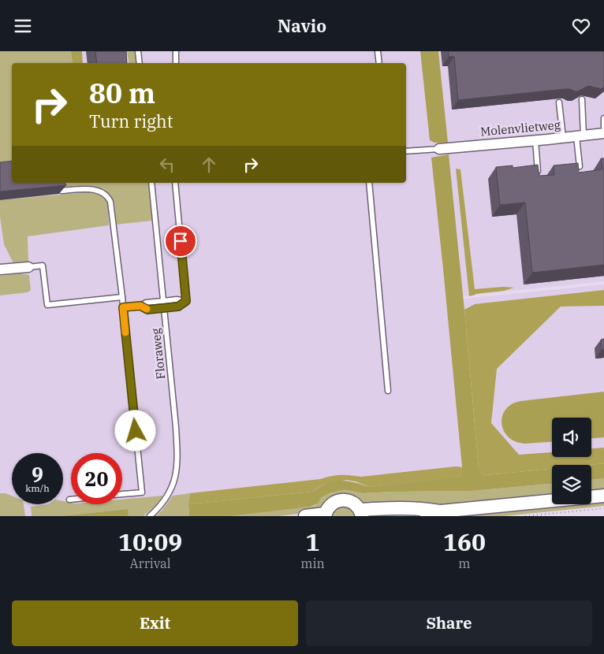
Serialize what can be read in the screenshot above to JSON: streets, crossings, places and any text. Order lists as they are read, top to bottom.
{
  "streets": {
    "street": ["Molenvlietweg"],
    "lane": ["Floraweg"]
  },
  "page": {
    "header": "Navio",
    "turn": ["80 m", "Turn right"],
    "speed": "9 km/h",
    "limit": "20",
    "eta": [
      "10:09",
      "Arrival",
      "1",
      "min",
      "160",
      "m"
    ],
    "buttons": ["Exit", "Share"]
  }
}
